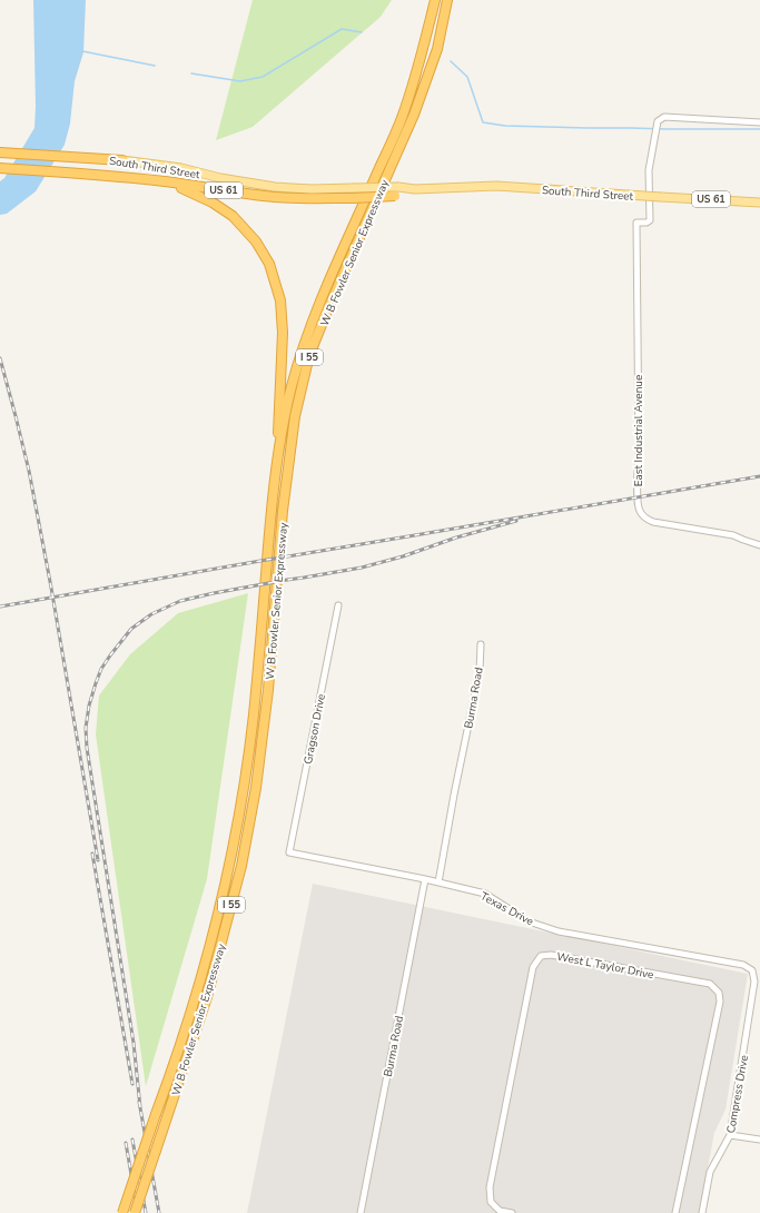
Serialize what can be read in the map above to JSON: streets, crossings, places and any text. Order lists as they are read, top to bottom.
{
  "streets": {
    "highway": [
      "South Third Street",
      "US 61",
      "W B Fowler Senior Expressway",
      "I 55"
    ],
    "street": [
      "East Industrial Avenue",
      "Burma Road",
      "Gragson Drive",
      "Texas Drive",
      "West L Taylor Drive",
      "Compress Drive"
    ]
  },
  "crossings": [
    ["Burma Road", "Texas Drive"],
    ["Gragson Drive", "Texas Drive"],
    ["Texas Drive", "Compress Drive"]
  ]
}
